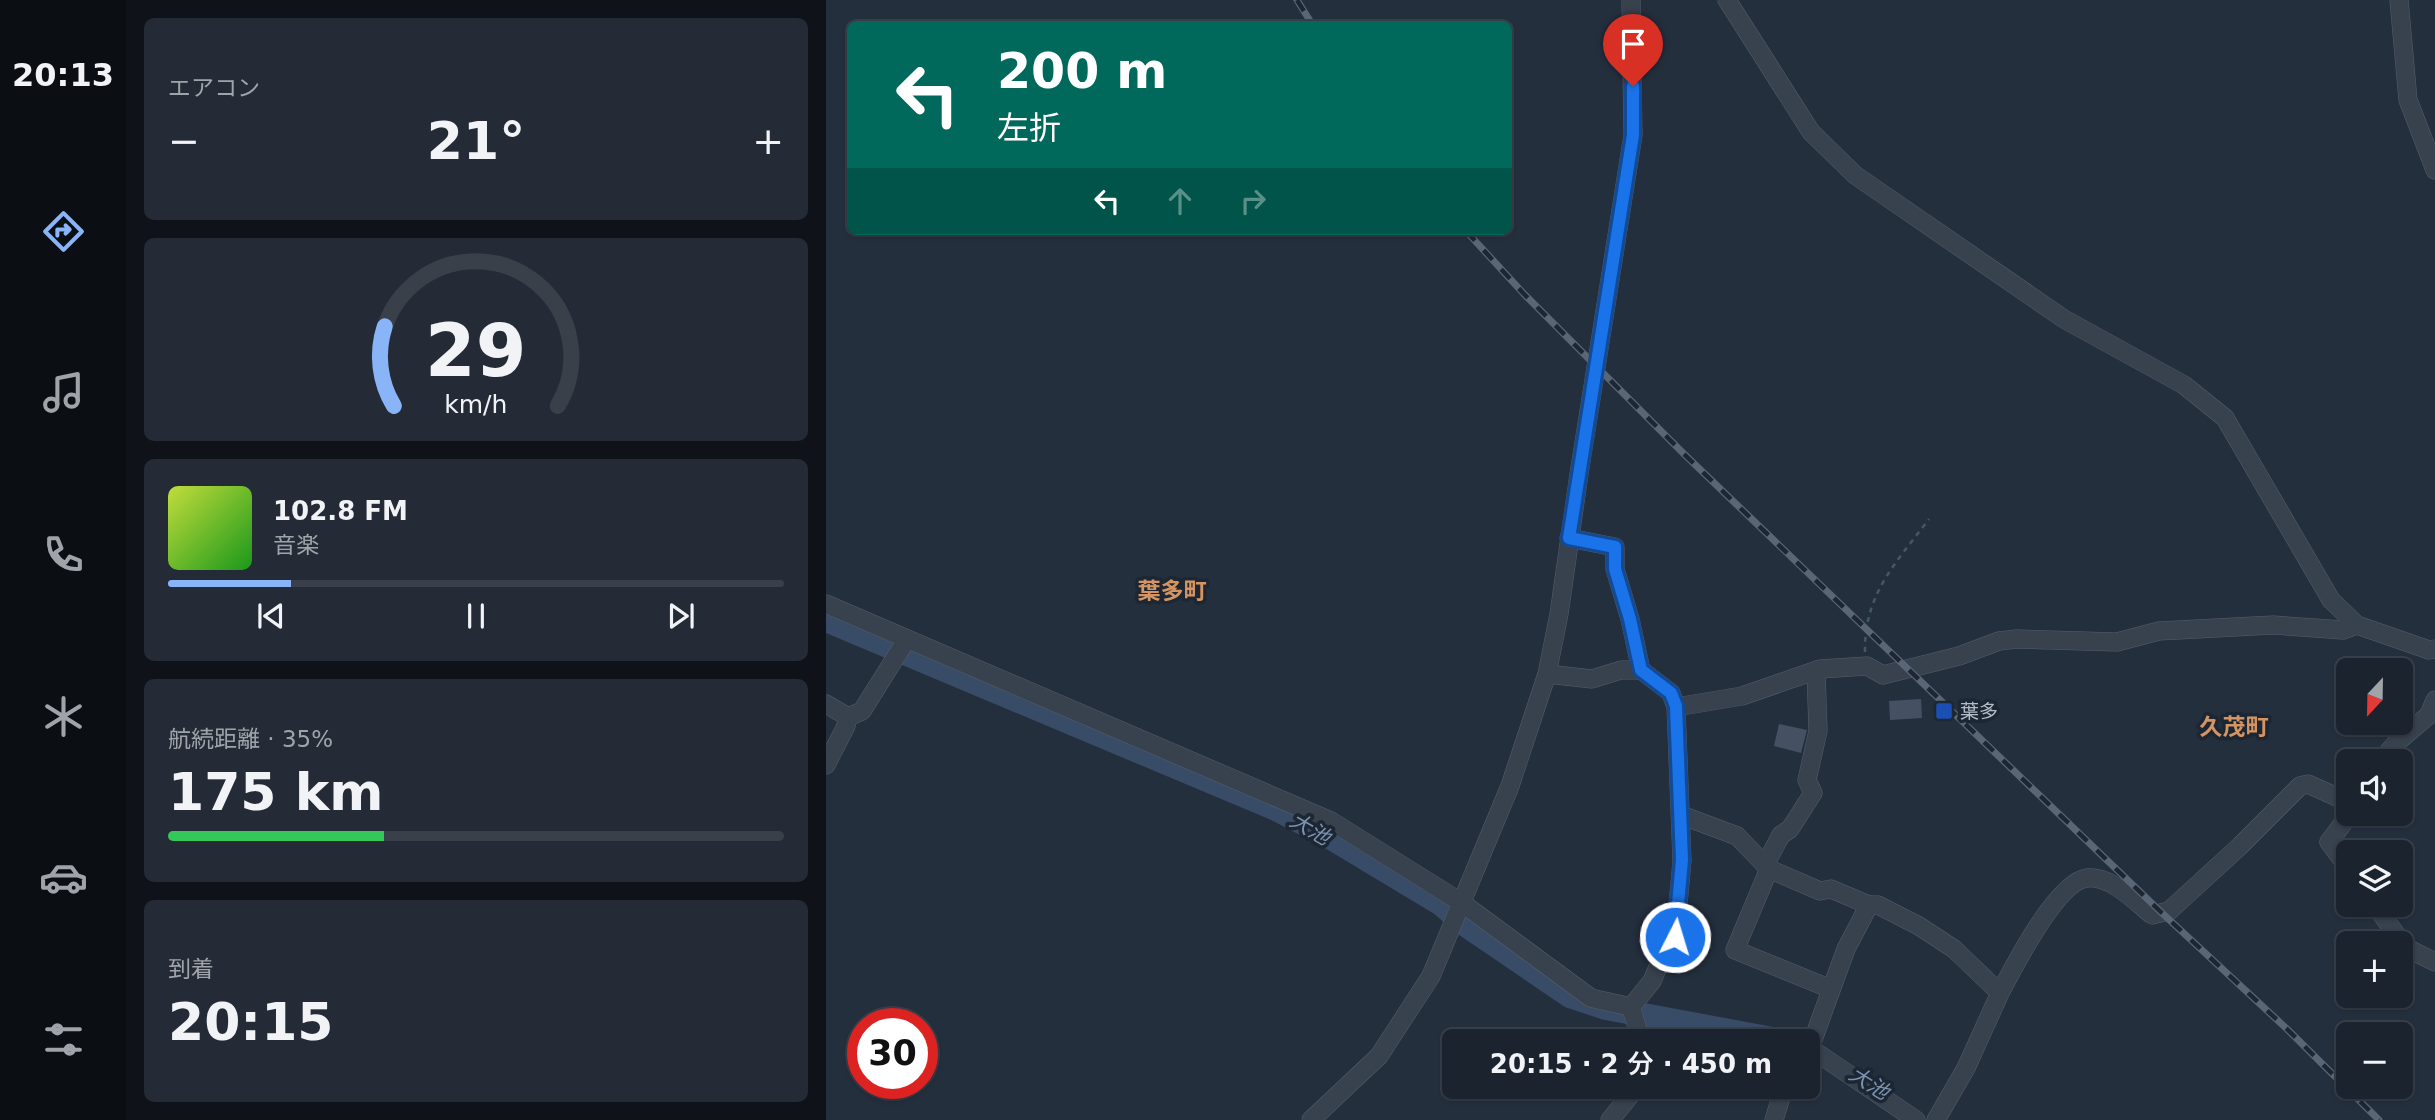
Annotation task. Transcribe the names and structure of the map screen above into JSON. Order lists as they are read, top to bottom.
{
  "districts": ["葉多町", "久茂町"],
  "water": ["大池"],
  "places": {
    "transit": ["葉多"]
  },
  "north": "bottom",
  "page": {
    "tabs": "20:13",
    "tile": [
      "エアコン",
      ["航続距離 · 35%", "175 km"],
      ["到着", "20:15"]
    ],
    "turn": ["200 m", "左折"],
    "heat": ["−", "21°", "+"],
    "song": ["102.8 FM", "音楽"],
    "map_buttons": ["+", "−"],
    "limit": "30",
    "trip": "20:15 · 2 分 · 450 m",
    "gauge": ["29", "km/h"]
  }
}
